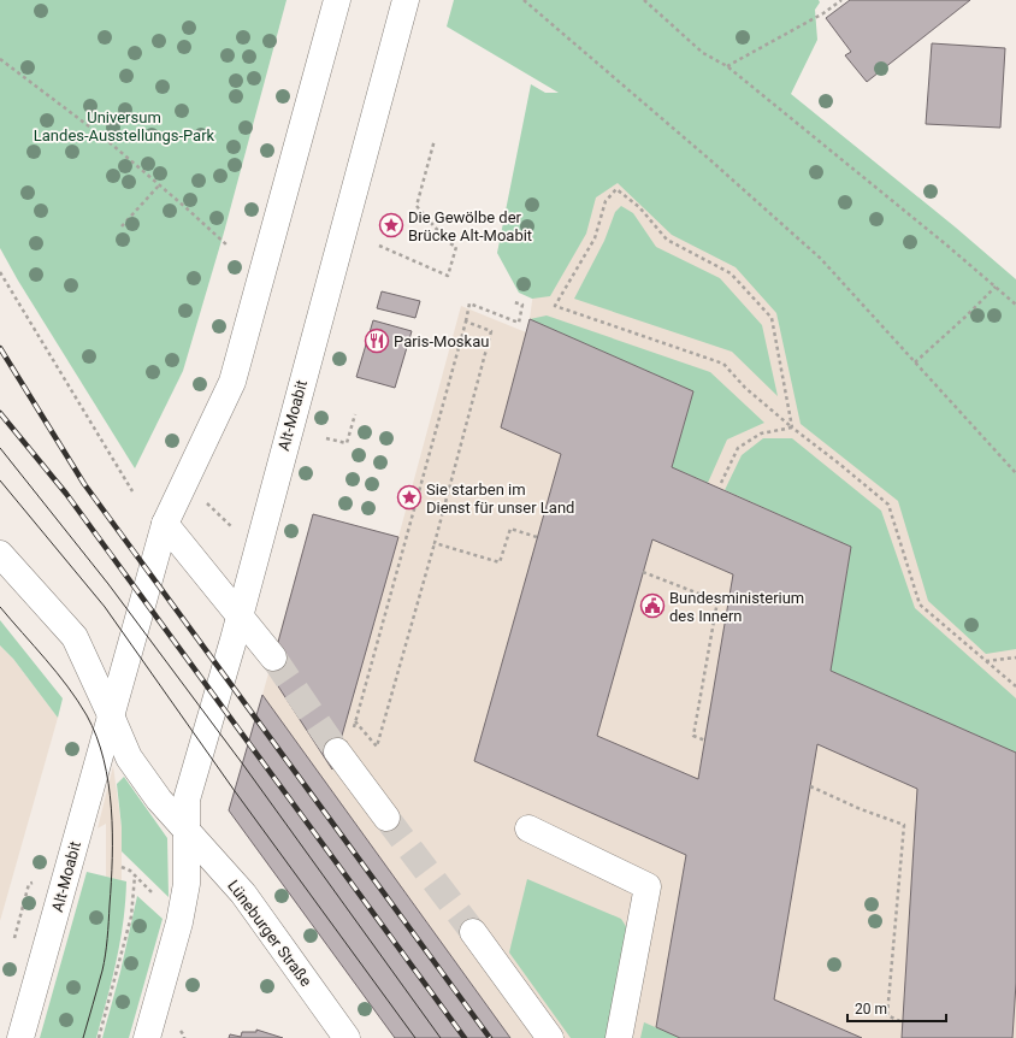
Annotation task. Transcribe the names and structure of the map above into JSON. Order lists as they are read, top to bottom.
{
  "streets": {
    "street": ["Alt-Moabit", "Lüneburger Straße"]
  },
  "crossings": [
    ["Alt-Moabit", "Lüneburger Straße"]
  ],
  "parks": ["Universum Landes-Ausstellungs-Park"],
  "places": {
    "place": ["Die Gewölbe der Brücke Alt-Moabit", "Sie starben im Dienst für unser Land"],
    "restaurant": ["Paris-Moskau"],
    "public building": ["Bundesministerium des Innern"]
  },
  "scale_bar": "20 m"
}
